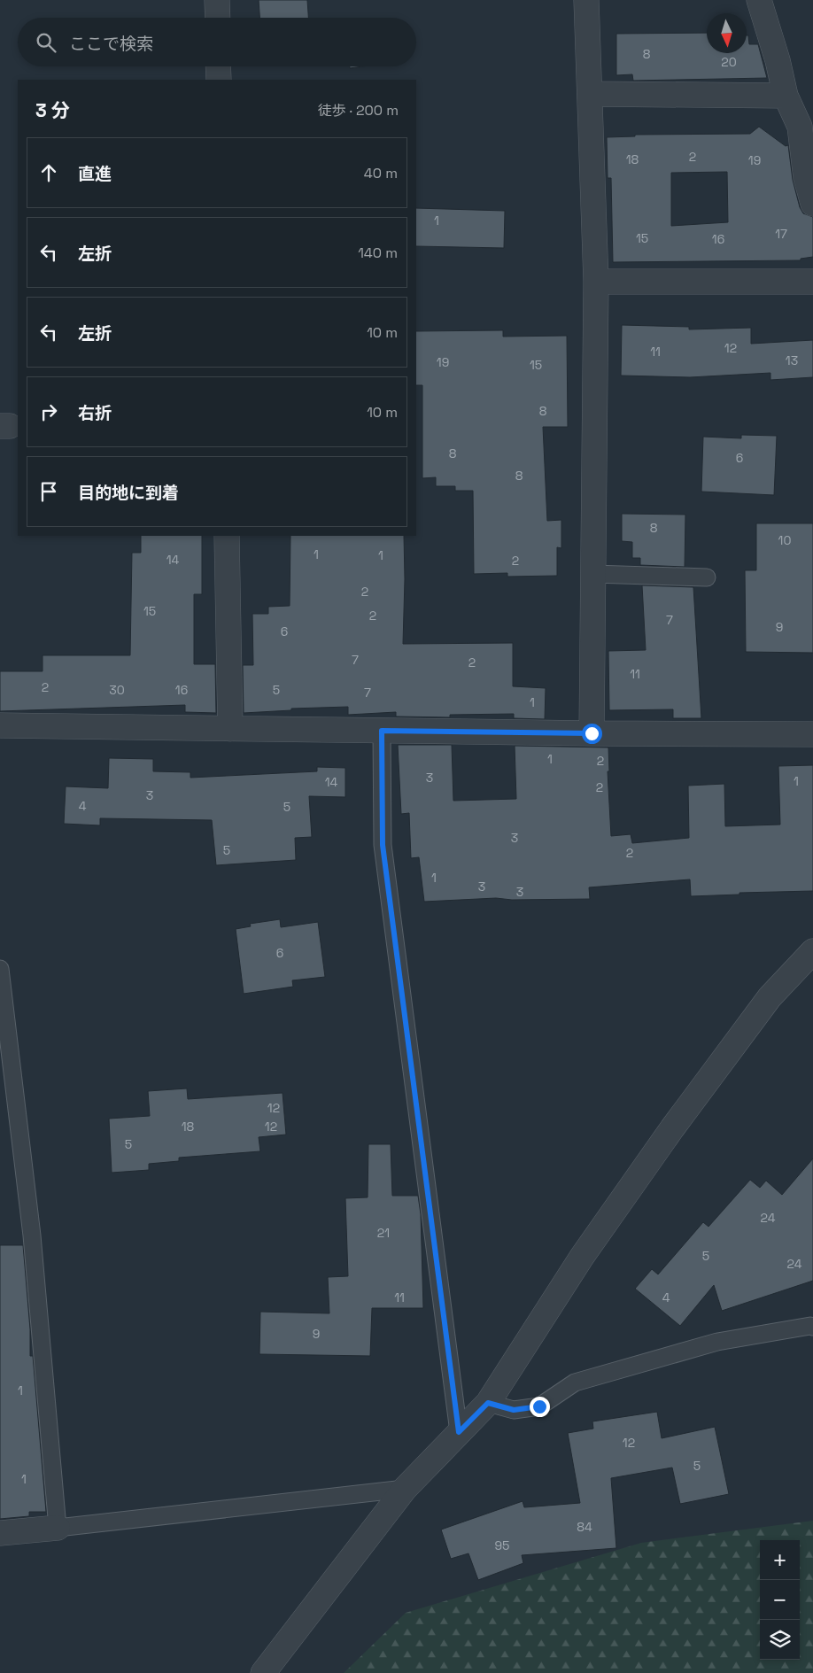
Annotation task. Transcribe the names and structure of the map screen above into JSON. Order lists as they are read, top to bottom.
{
  "house_numbers": [
    "8",
    "20",
    "2",
    "18",
    "19",
    "1",
    "17",
    "15",
    "16",
    "12",
    "11",
    "13",
    "19",
    "15",
    "8",
    "8",
    "6",
    "8",
    "8",
    "10",
    "1",
    "1",
    "14",
    "2",
    "2",
    "15",
    "2",
    "7",
    "9",
    "6",
    "7",
    "2",
    "11",
    "2",
    "30",
    "16",
    "5",
    "7",
    "1",
    "1",
    "2",
    "3",
    "1",
    "14",
    "2",
    "3",
    "4",
    "5",
    "3",
    "5",
    "2",
    "1",
    "3",
    "3",
    "6",
    "12",
    "18",
    "12",
    "5",
    "24",
    "21",
    "5",
    "24",
    "11",
    "4",
    "9",
    "1",
    "12",
    "5",
    "1",
    "84",
    "95"
  ],
  "north": "bottom",
  "page": {
    "search": "ここで検索",
    "heading": ["3 分", "徒歩 · 200 m"],
    "list": [
      ["直進", "40 m"],
      ["左折", "140 m"],
      ["左折", "10 m"],
      ["右折", "10 m"],
      "目的地に到着"
    ],
    "map_buttons": ["+", "−"]
  }
}
